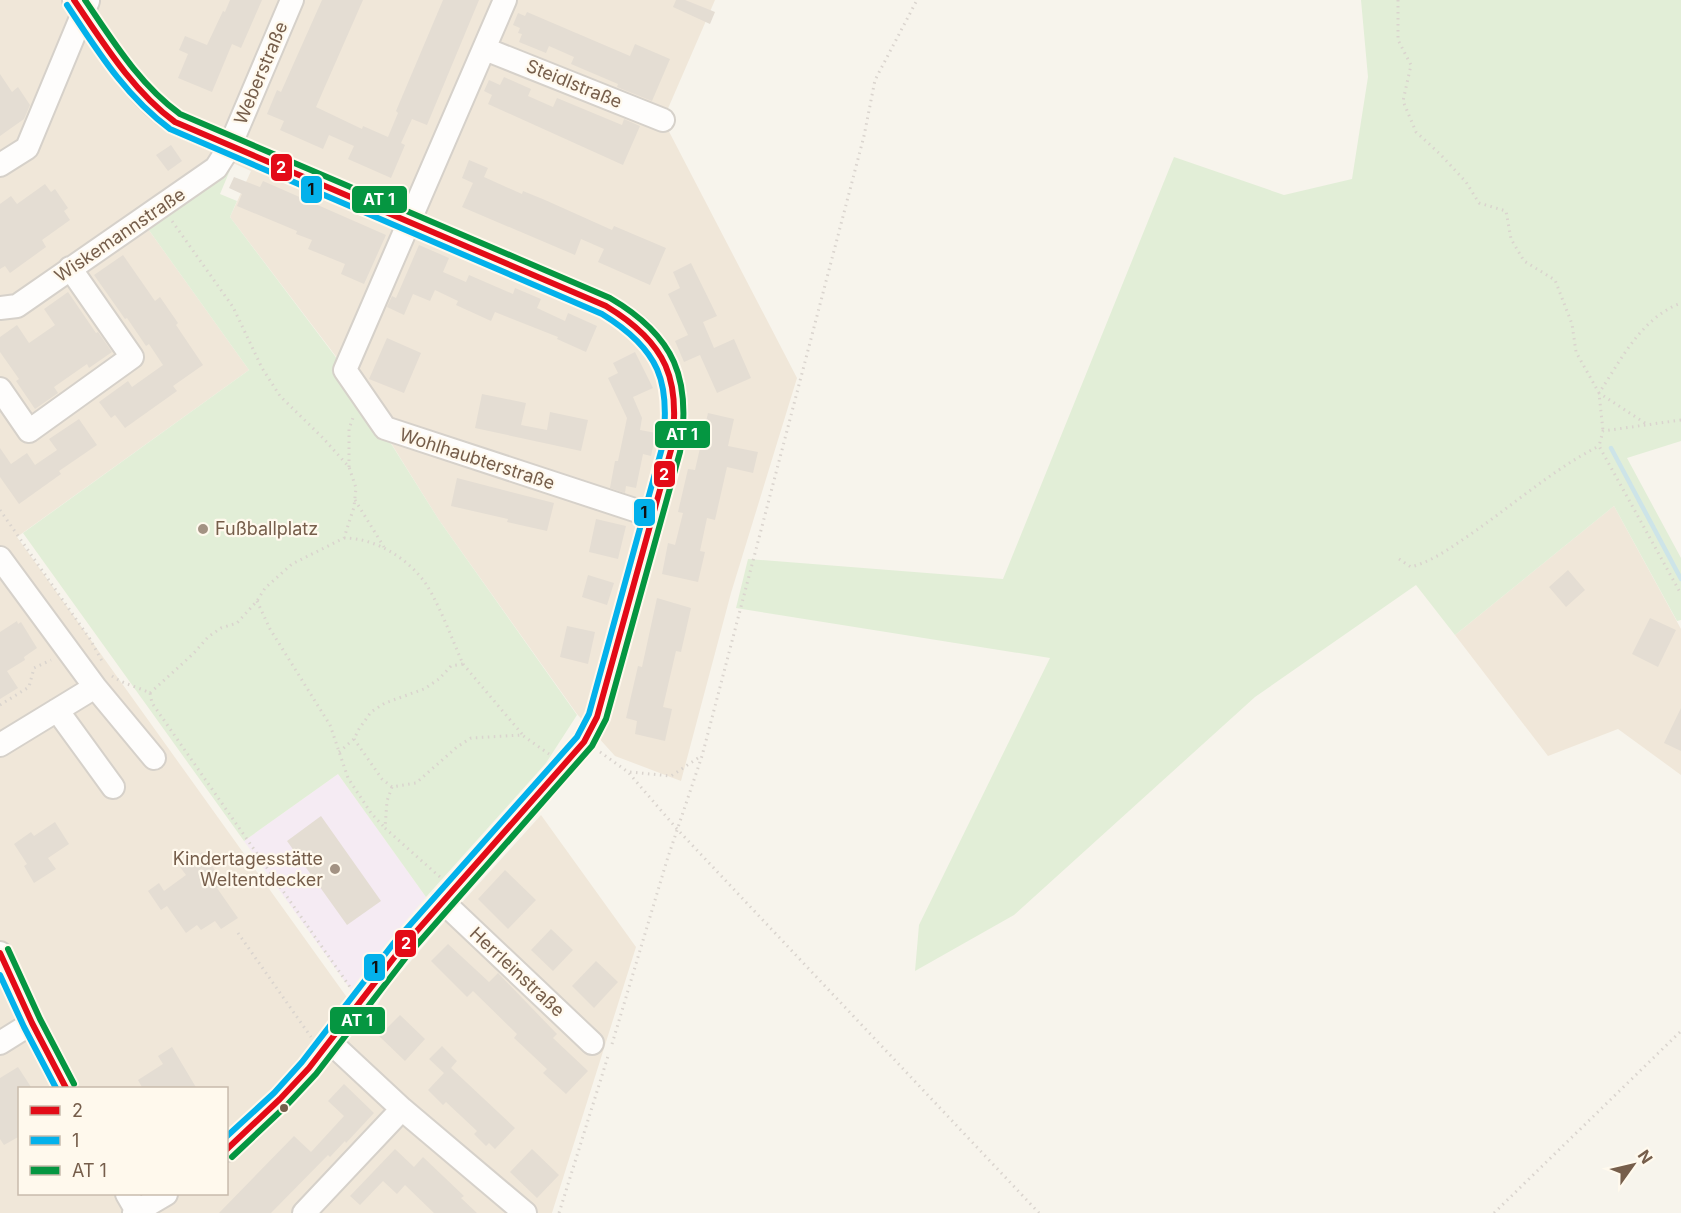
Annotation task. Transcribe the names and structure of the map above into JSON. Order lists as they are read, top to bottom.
{
  "streets": {
    "street": [
      "Weberstraße",
      "Steidlstraße",
      "Wiskemannstraße",
      "Wohlhaubterstraße",
      "Herrleinstraße"
    ]
  },
  "crossings": [
    ["Weberstraße", "Wiskemannstraße"]
  ],
  "places": ["Fußballplatz", "Kindertagesstätte Weltentdecker"],
  "lines": ["transit line 2", "transit line 1"],
  "legend": ["2", "1", "AT 1"],
  "north": "top right"
}
